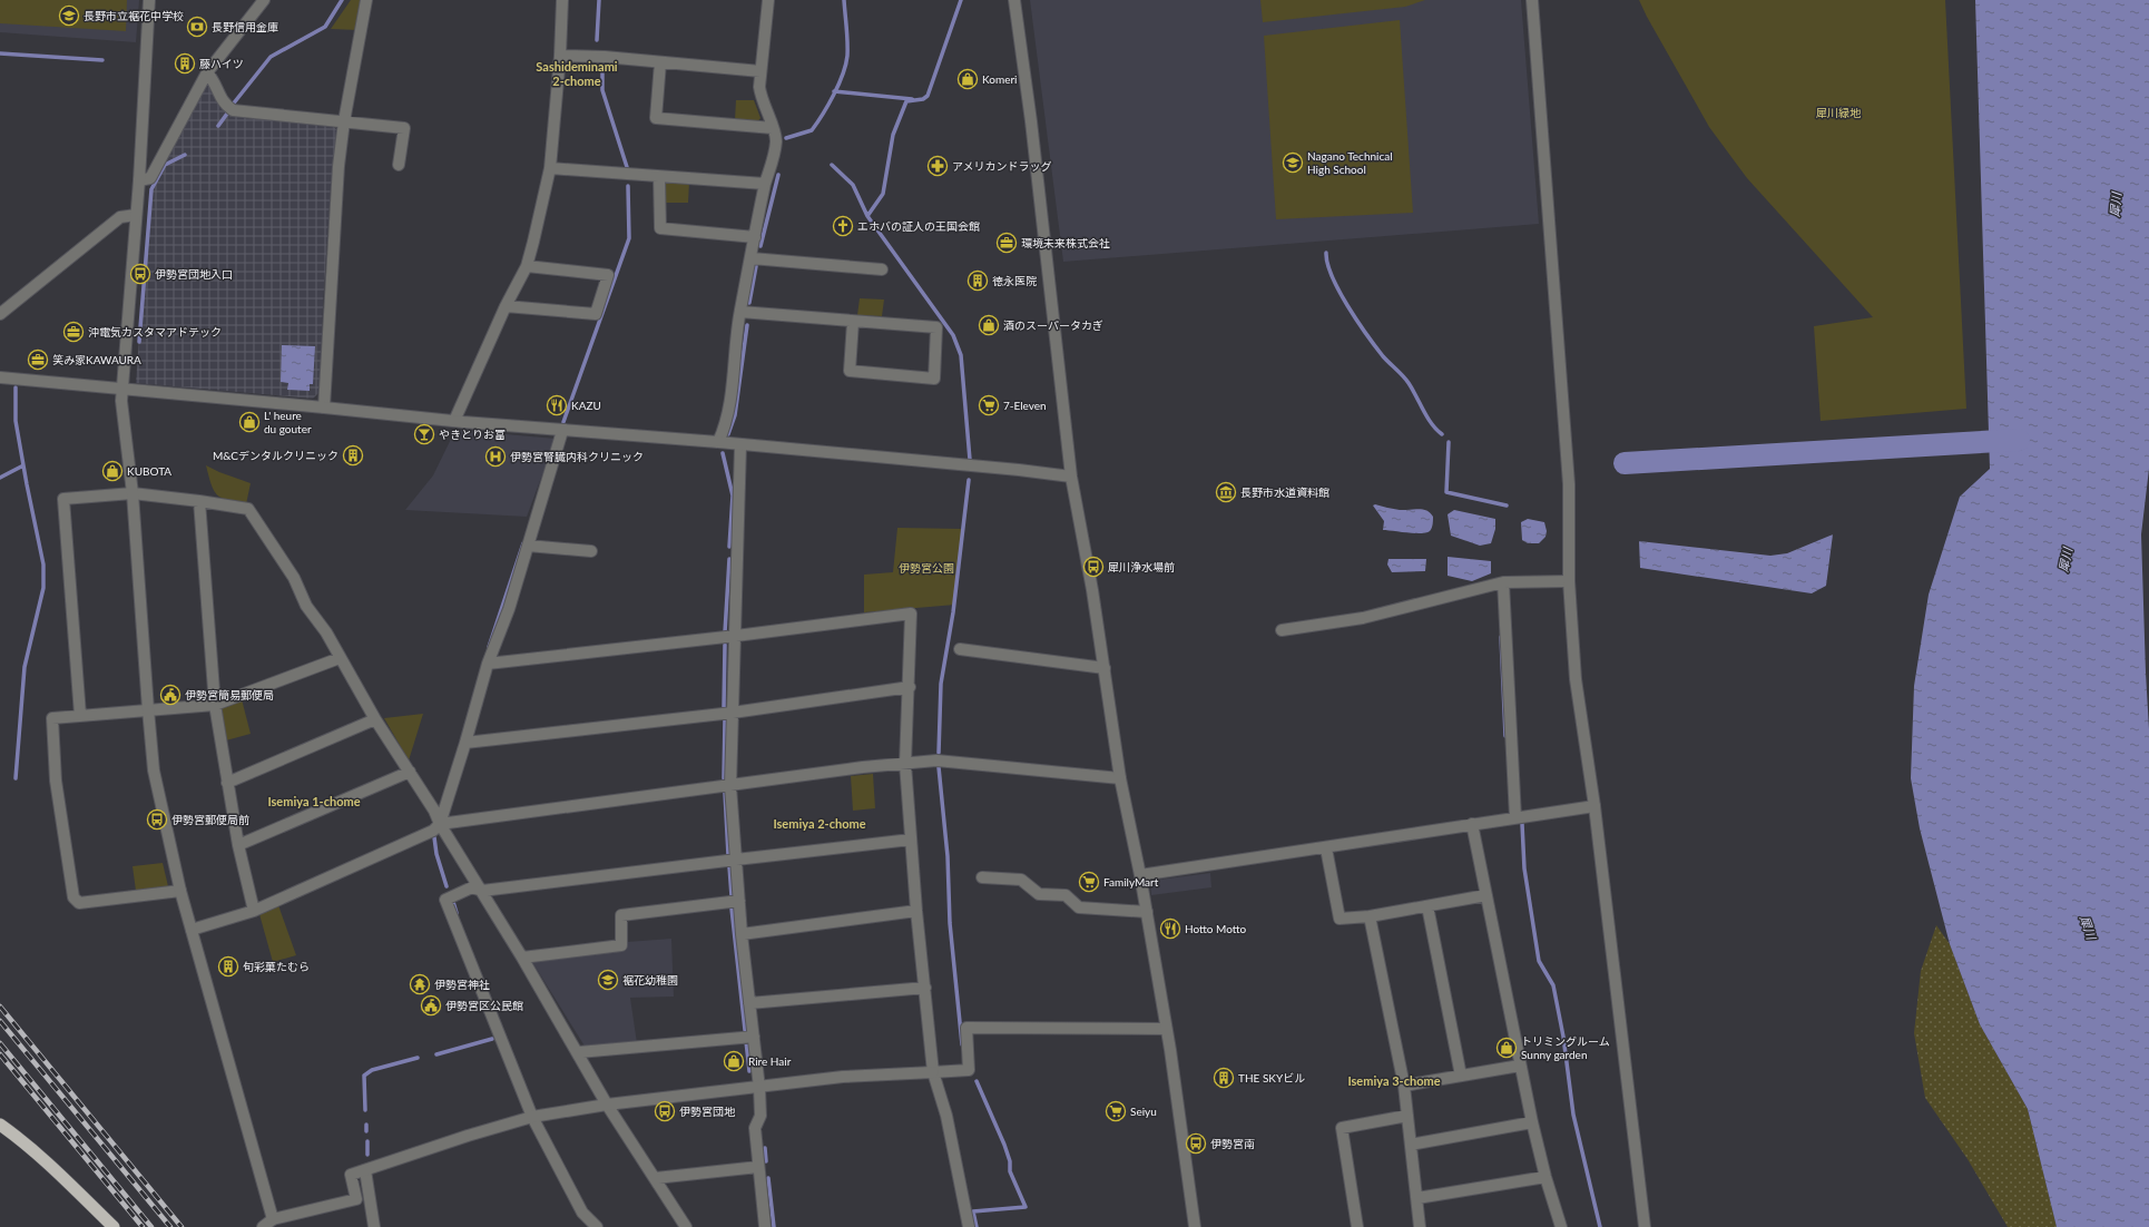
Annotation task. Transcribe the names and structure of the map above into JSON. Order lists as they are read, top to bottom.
{
  "districts": [
    "Sashideminami 2-chome",
    "Isemiya 1-chome",
    "Isemiya 2-chome",
    "Isemiya 3-chome"
  ],
  "water": ["犀川"],
  "parks": ["犀川緑地", "伊勢宮公園"],
  "places": {
    "school or university": ["長野市立裾花中学校", "Nagano Technical High School", "裾花幼稚園"],
    "bank": ["長野信用金庫"],
    "building": [
      "藤ハイツ",
      "徳永医院",
      "M&Cデンタルクリニック",
      "旬彩菓たむら",
      "THE SKYビル"
    ],
    "shop": [
      "Komeri",
      "酒のスーパータカぎ",
      "L' heure du gouter",
      "KUBOTA",
      "トリミングルーム Sunny garden",
      "Rire Hair"
    ],
    "pharmacy": ["アメリカンドラッグ"],
    "church": ["エホバの証人の王国会館"],
    "office": ["環境未来株式会社", "沖電気カスタマアドテック", "笑み家KAWAURA"],
    "bus stop": [
      "伊勢宮団地入口",
      "犀川浄水場前",
      "伊勢宮郵便局前",
      "伊勢宮団地",
      "伊勢宮南"
    ],
    "restaurant": ["KAZU", "Hotto Motto"],
    "supermarket": ["7-Eleven", "FamilyMart", "Seiyu"],
    "bar": ["やきとりお富"],
    "hospital": ["伊勢宮腎臓内科クリニック"],
    "museum": ["長野市水道資料館"],
    "public building": ["伊勢宮簡易郵便局", "伊勢宮区公民館"],
    "temple": ["伊勢宮神社"]
  }
}
